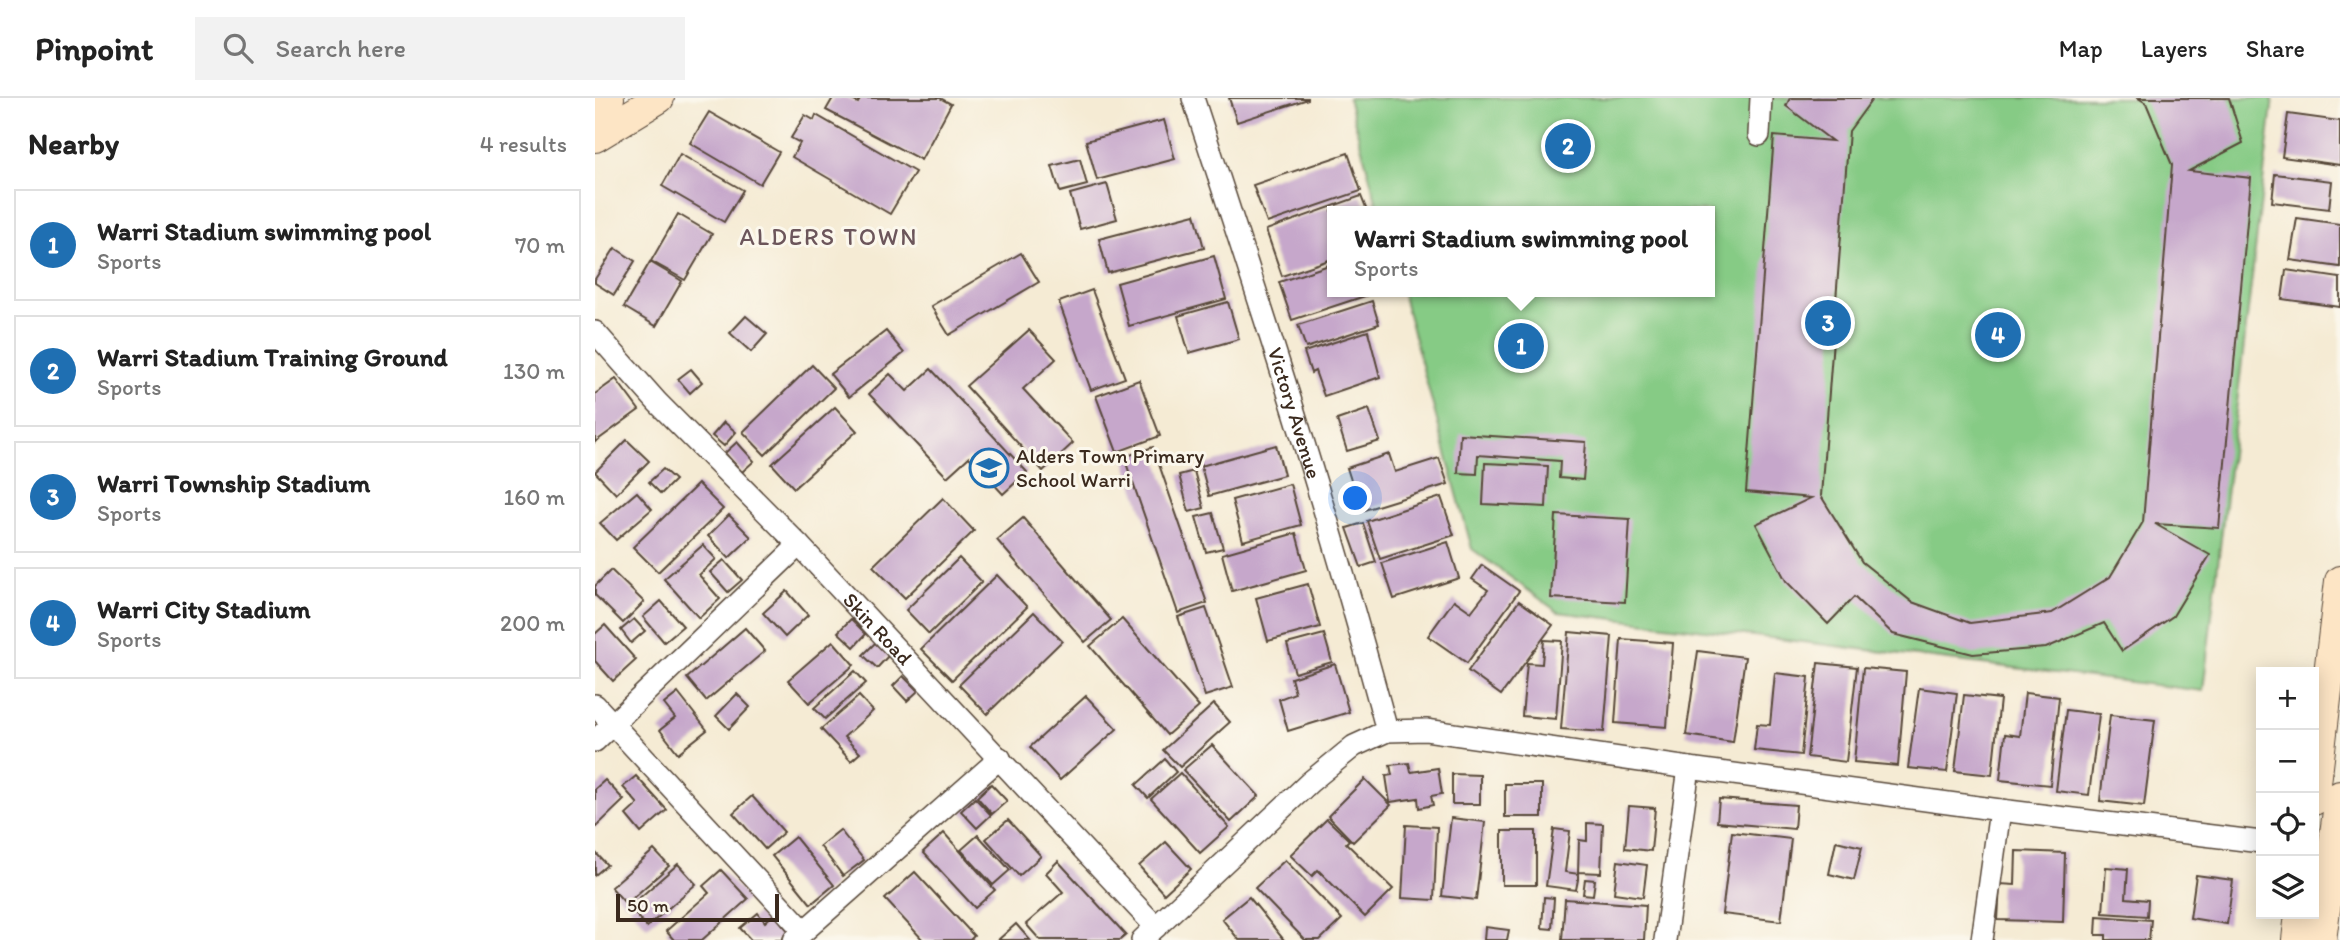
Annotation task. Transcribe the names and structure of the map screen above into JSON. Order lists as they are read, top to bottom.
{
  "streets": {
    "street": ["Victory Avenue", "Skin Road"]
  },
  "districts": ["ALDERS TOWN"],
  "places": {
    "school or university": ["Alders Town Primary School Warri"]
  },
  "scale_bar": "50 m",
  "page": {
    "header": "Pinpoint",
    "search": "Search here",
    "nav": ["Map", "Layers", "Share"],
    "heading": ["Nearby", "4 results"],
    "pins": [
      "2",
      "3",
      "4",
      "1"
    ],
    "list": [
      {
        "mark": "1",
        "name": "Warri Stadium swimming pool",
        "note": "Sports",
        "value": "70 m"
      },
      {
        "mark": "2",
        "name": "Warri Stadium Training Ground",
        "note": "Sports",
        "value": "130 m"
      },
      {
        "mark": "3",
        "name": "Warri Township Stadium",
        "note": "Sports",
        "value": "160 m"
      },
      {
        "mark": "4",
        "name": "Warri City Stadium",
        "note": "Sports",
        "value": "200 m"
      }
    ],
    "popup": ["Warri Stadium swimming pool", "Sports"],
    "map_buttons": ["+", "−"],
    "scale": "50 m"
  }
}
